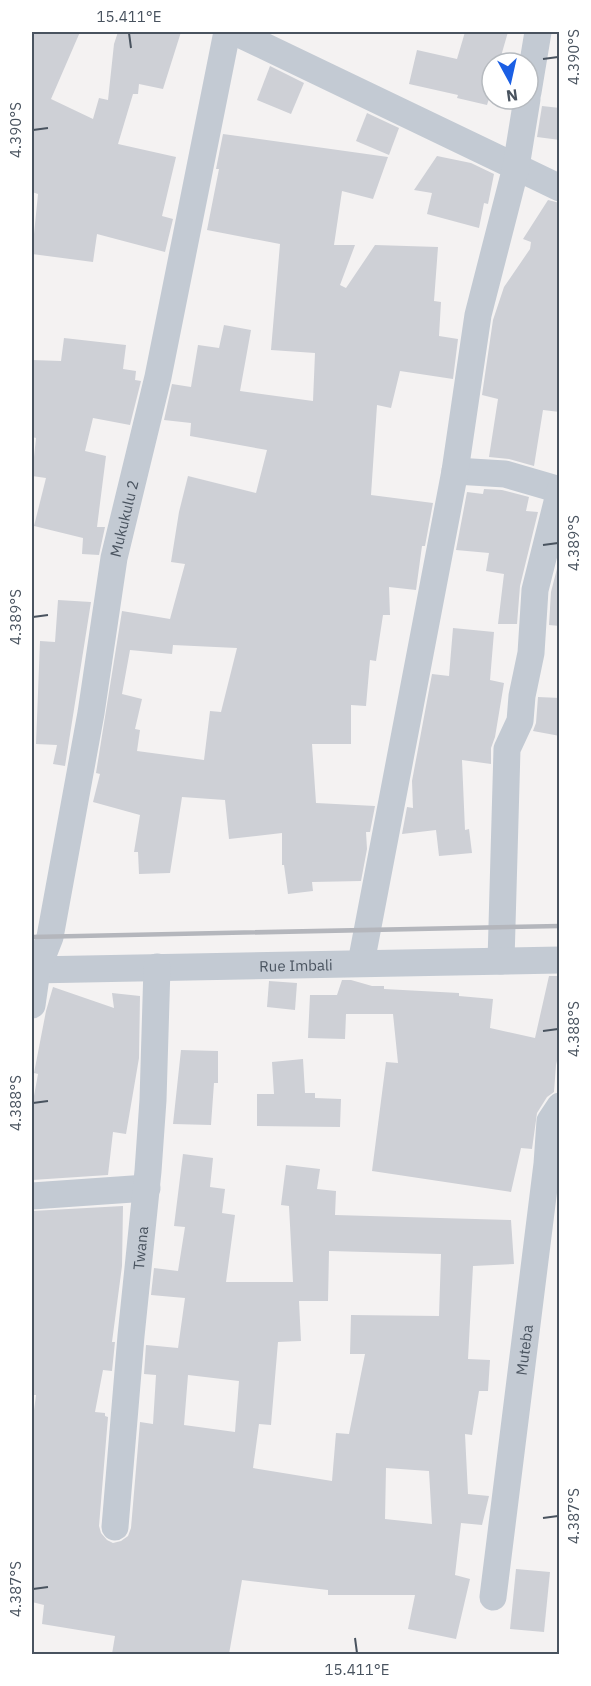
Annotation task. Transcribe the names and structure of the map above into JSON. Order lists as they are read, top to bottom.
{
  "streets": {
    "street": [
      "Mukukulu 2",
      "Rue Imbali",
      "Twana",
      "Muteba"
    ]
  },
  "crossings": [
    ["Mukukulu 2", "Rue Imbali"],
    ["Rue Imbali", "Twana"]
  ],
  "north": "bottom",
  "coordinates": [
    "15.411°E",
    "4.390°S",
    "4.389°S",
    "4.388°S",
    "4.387°S"
  ]
}
